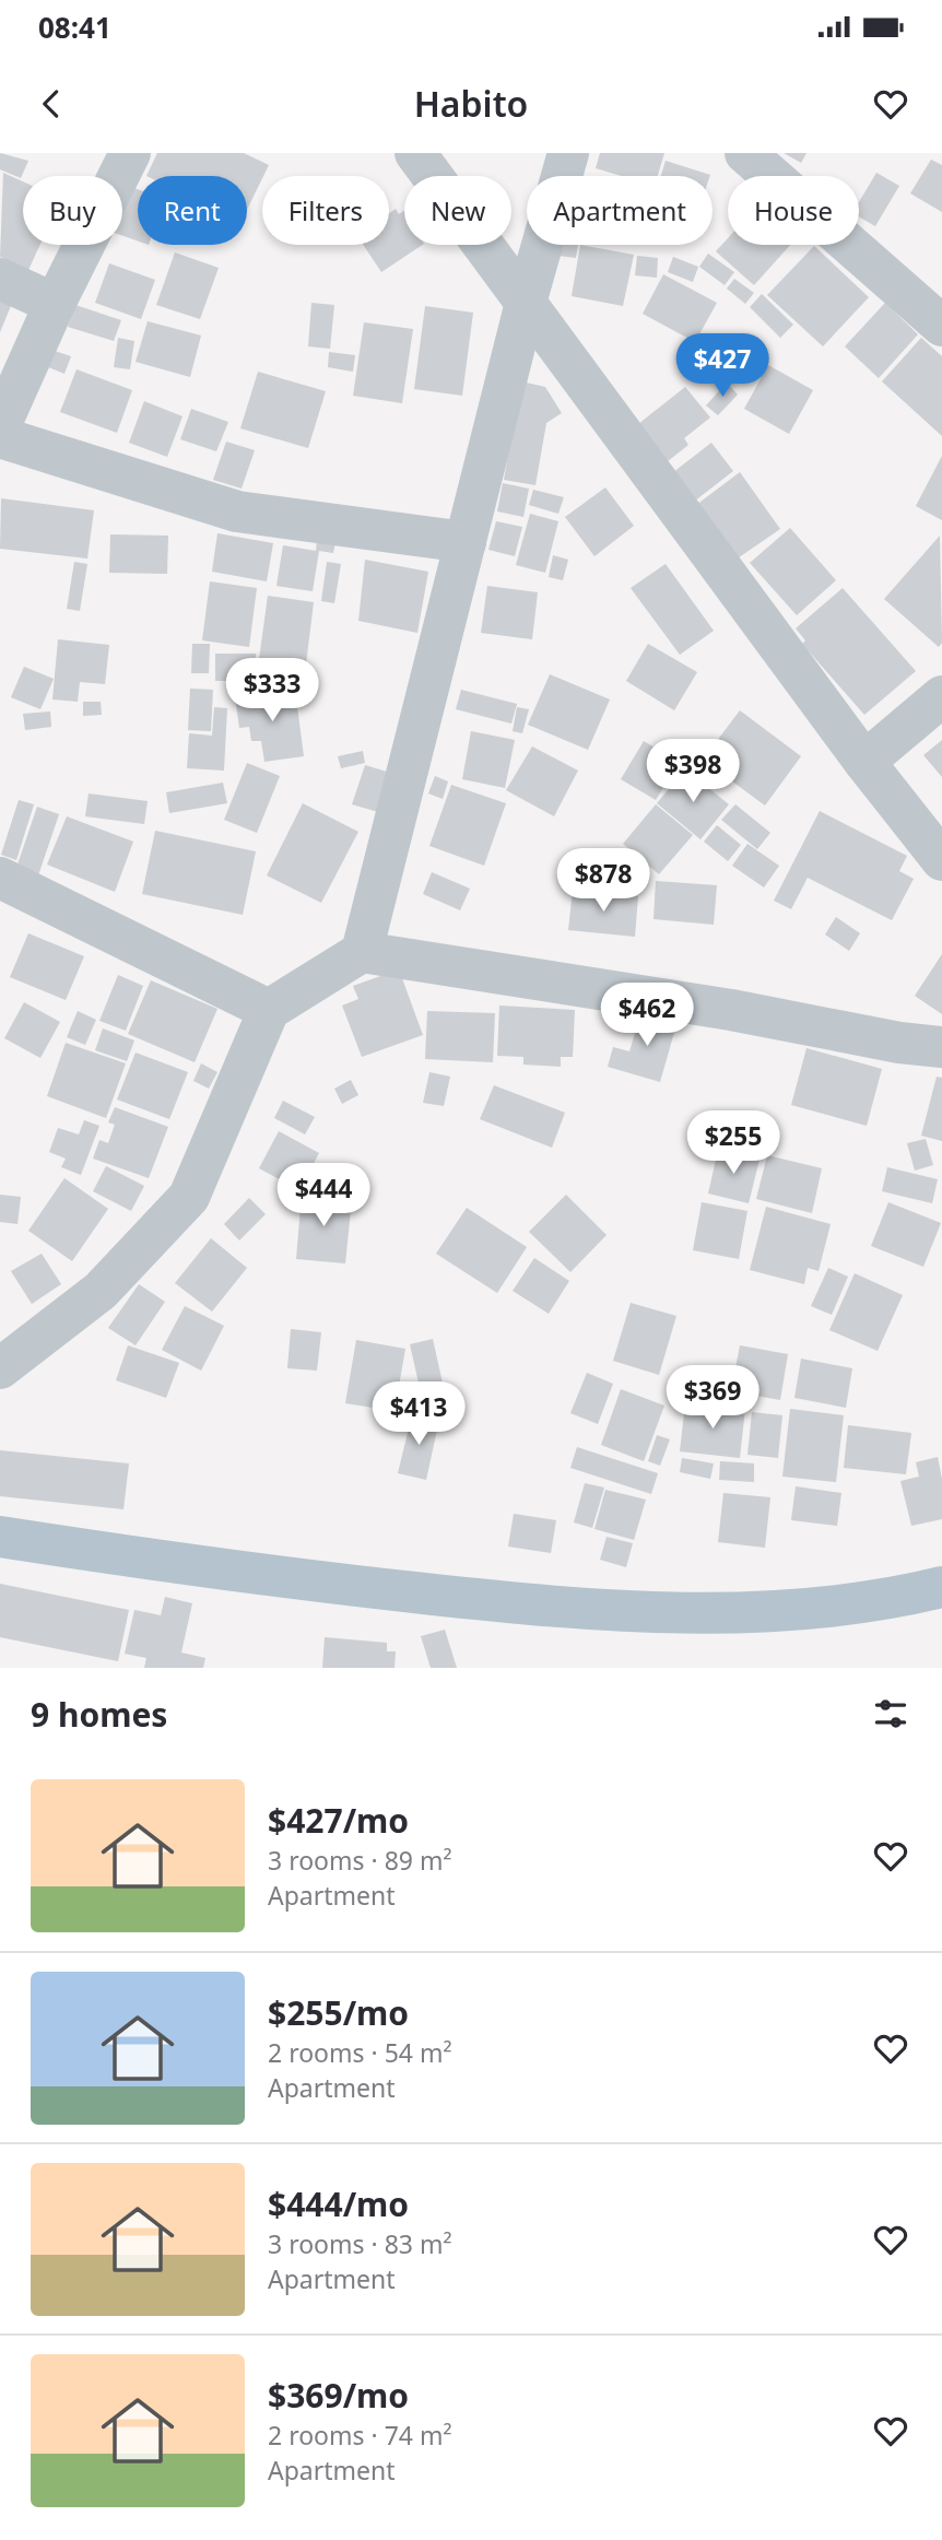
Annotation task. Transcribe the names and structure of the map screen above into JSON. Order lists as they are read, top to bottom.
{
  "page": {
    "status": "08:41",
    "header": "Habito",
    "chip": [
      "Buy",
      "Rent",
      "Filters",
      "New",
      "Apartment",
      "House"
    ],
    "price": [
      "$427",
      "$333",
      "$398",
      "$878",
      "$462",
      "$255",
      "$444",
      "$369",
      "$413"
    ],
    "heading": "9 homes",
    "list": [
      {
        "name": "$427/mo",
        "note": "3 rooms · 89 m² · Apartment"
      },
      {
        "name": "$255/mo",
        "note": "2 rooms · 54 m² · Apartment"
      },
      {
        "name": "$444/mo",
        "note": "3 rooms · 83 m² · Apartment"
      },
      {
        "name": "$369/mo",
        "note": "2 rooms · 74 m² · Apartment"
      }
    ]
  }
}
